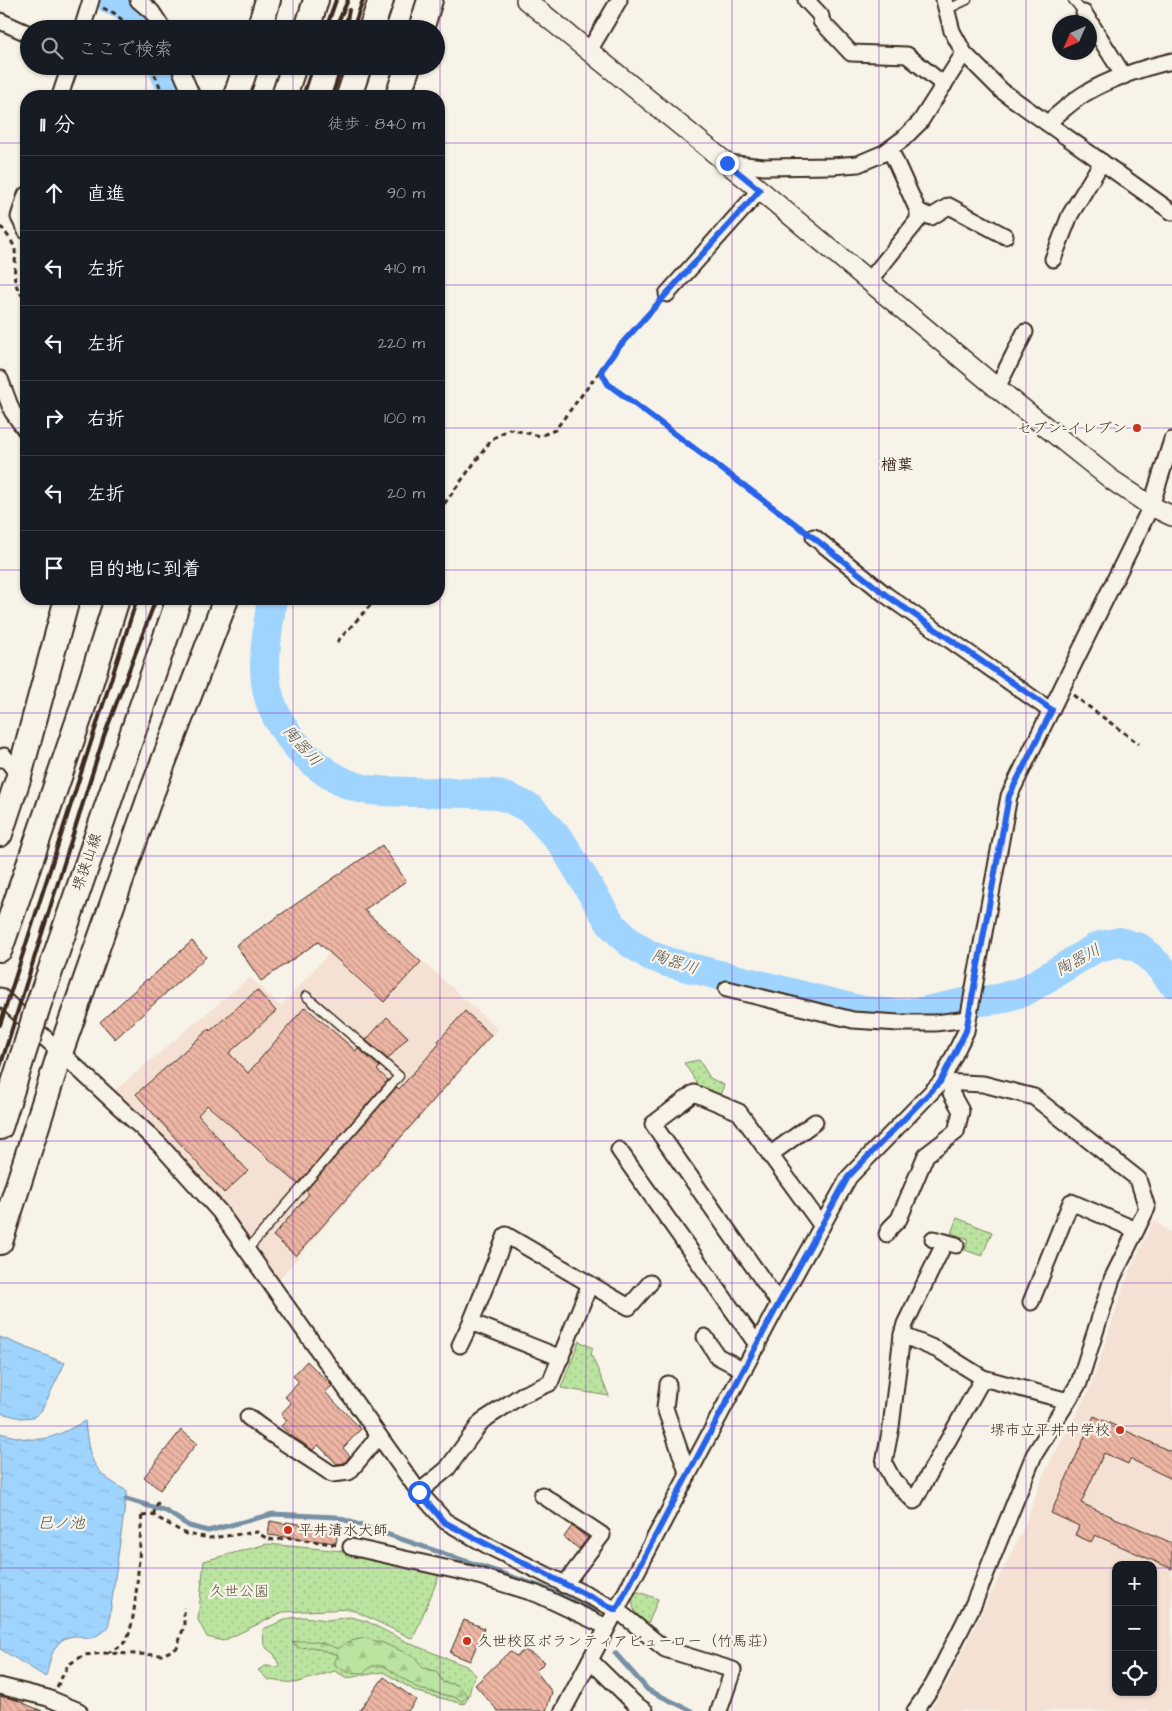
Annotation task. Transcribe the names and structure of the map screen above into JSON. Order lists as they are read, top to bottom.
{
  "streets": {
    "main road": ["堺狭山線"]
  },
  "districts": ["楢葉"],
  "water": ["陶器川", "巳ノ池"],
  "parks": ["久世公園"],
  "places": [
    "セブン-イレブン",
    "堺市立平井中学校",
    "平井清水大師",
    "久世校区ボランティアビューロー（竹馬荘）"
  ],
  "north": "bottom left",
  "page": {
    "search": "ここで検索",
    "heading": ["11 分", "徒歩 · 840 m"],
    "list": [
      ["直進", "90 m"],
      ["左折", "410 m"],
      ["左折", "220 m"],
      ["右折", "100 m"],
      ["左折", "20 m"],
      "目的地に到着"
    ],
    "map_buttons": ["+", "−"]
  }
}
